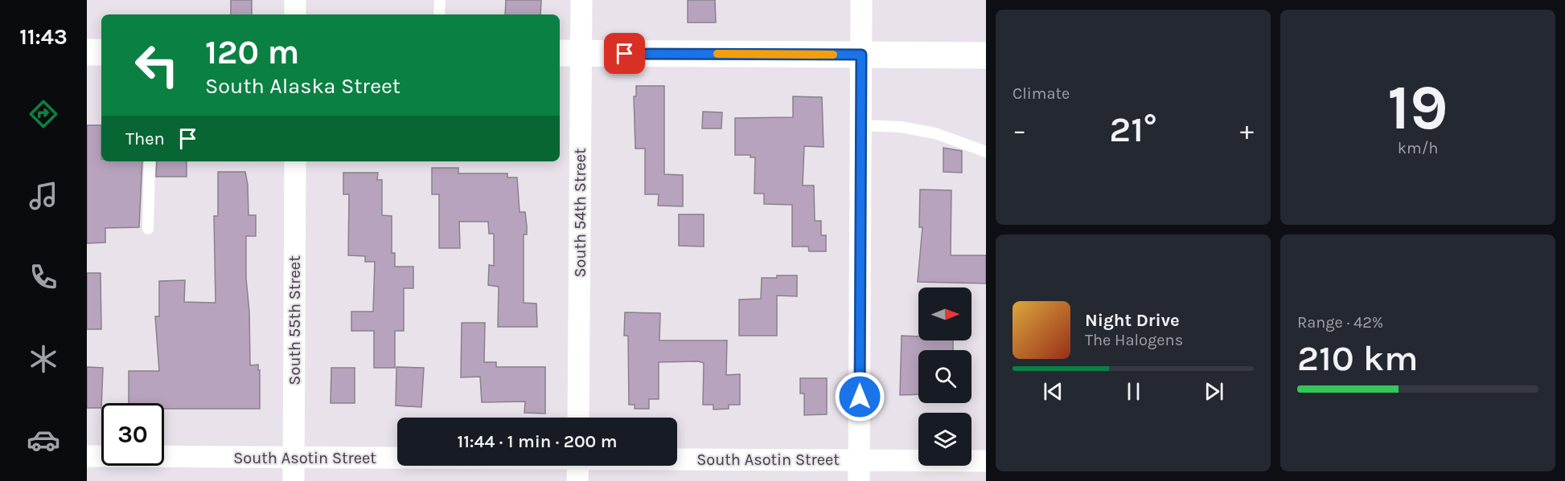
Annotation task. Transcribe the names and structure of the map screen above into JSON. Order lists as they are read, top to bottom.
{
  "streets": {
    "street": ["South 54th Street", "South 55th Street", "South Asotin Street"]
  },
  "crossings": [
    ["South 55th Street", "South Asotin Street"]
  ],
  "north": "right",
  "page": {
    "tabs": "11:43",
    "tile": [
      "Climate",
      ["19", "km/h"],
      ["Range · 42%", "210 km"]
    ],
    "turn": ["120 m", "South Alaska Street"],
    "heat": ["−", "21°", "+"],
    "then": "Then",
    "song": ["Night Drive", "The Halogens"],
    "limit": "30",
    "trip": "11:44 · 1 min · 200 m"
  }
}
